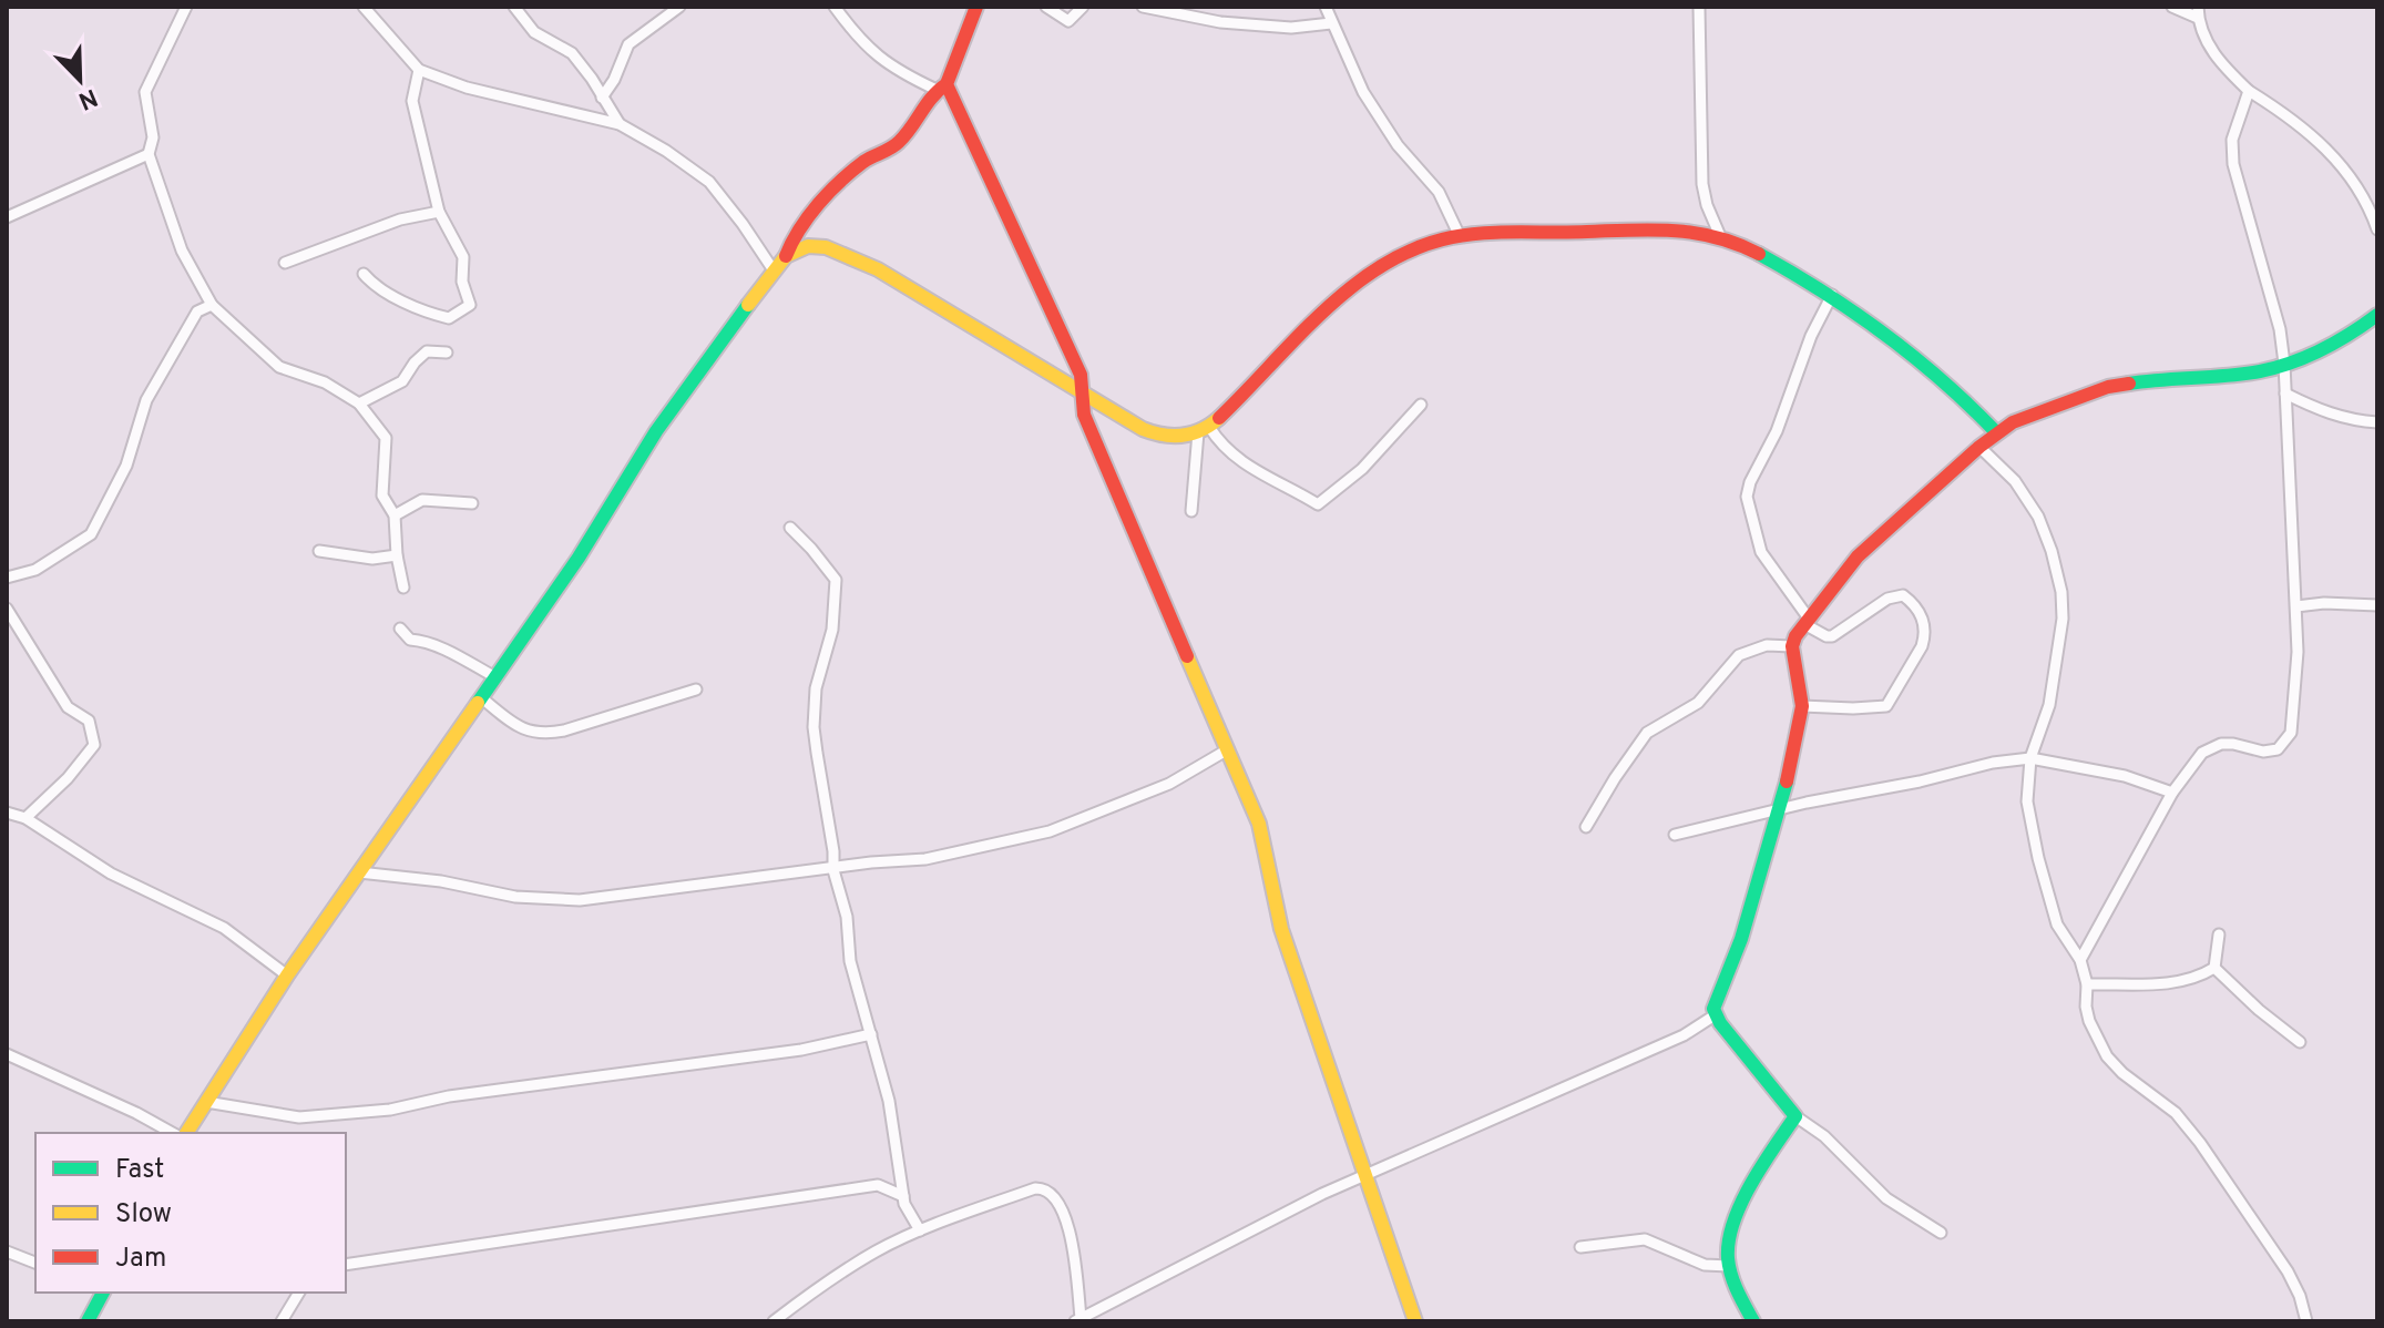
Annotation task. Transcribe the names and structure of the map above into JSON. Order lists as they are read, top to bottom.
{
  "legend": ["Fast", "Slow", "Jam"],
  "north": "bottom right"
}
